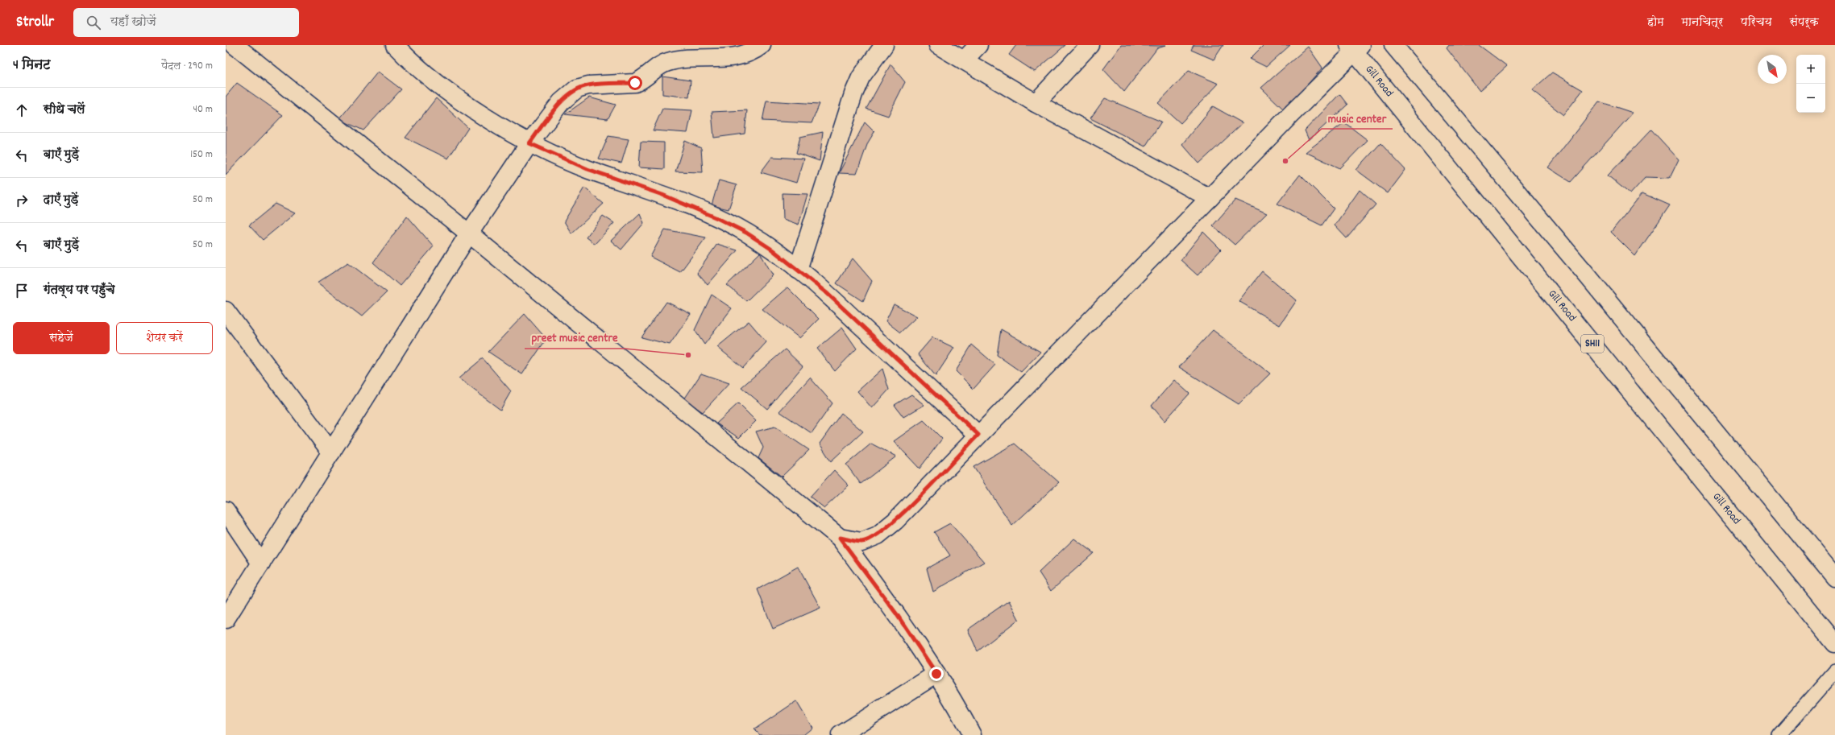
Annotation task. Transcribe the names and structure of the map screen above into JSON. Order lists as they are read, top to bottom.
{
  "streets": {
    "street": ["Gill Road", "SH11"]
  },
  "places": ["music center", "preet music centre"],
  "north": "bottom right",
  "page": {
    "header": "Strollr",
    "search": "यहाँ खोजें",
    "nav": [
      "होम",
      "मानचित्र",
      "परिचय",
      "संपर्क"
    ],
    "heading": ["4 मिनट", "पैदल · 290 m"],
    "map_buttons": ["+", "−"],
    "list": [
      ["सीधे चलें", "40 m"],
      ["बाएँ मुड़ें", "150 m"],
      ["दाएँ मुड़ें", "50 m"],
      ["बाएँ मुड़ें", "50 m"],
      "गंतव्य पर पहुँचे"
    ],
    "buttons": ["सहेजें", "शेयर करें"]
  }
}
